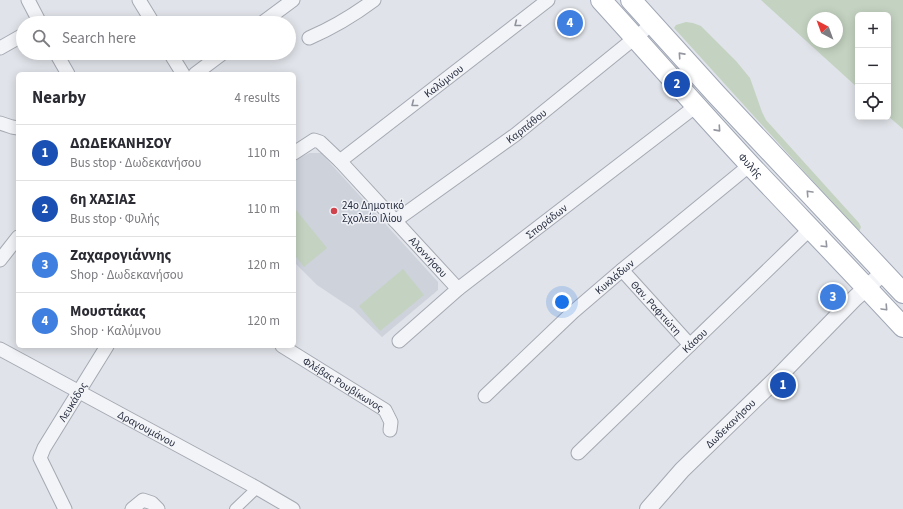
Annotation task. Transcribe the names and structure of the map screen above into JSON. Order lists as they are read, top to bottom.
{
  "streets": {
    "main road": ["Φυλής"],
    "street": [
      "Καλύμνου",
      "Καρπάθου",
      "Σποράδων",
      "Αλοννήσου",
      "Κυκλάδων",
      "Θαν. Ραφτιώτη",
      "Κάσου",
      "Φλέβας Ρουβίκωνος",
      "Λευκάδος",
      "Δωδεκανήσου",
      "Δραγουμάνου"
    ]
  },
  "crossings": [
    ["Καλύμνου", "Αλοννήσου"],
    ["Καρπάθου", "Φυλής"],
    ["Καρπάθου", "Αλοννήσου"],
    ["Φυλής", "Σποράδων"],
    ["Φυλής", "Κυκλάδων"],
    ["Φυλής", "Κάσου"],
    ["Φυλής", "Δωδεκανήσου"],
    ["Σποράδων", "Αλοννήσου"],
    ["Κυκλάδων", "Θαν. Ραφτιώτη"],
    ["Θαν. Ραφτιώτη", "Κάσου"],
    ["Λευκάδος", "Δραγουμάνου"]
  ],
  "one_way": ["Καλύμνου"],
  "places": ["24ο Δημοτικό Σχολείο Ιλίου"],
  "north": "top left",
  "page": {
    "pins": [
      "4",
      "2",
      "3",
      "1"
    ],
    "map_buttons": ["+", "−"],
    "search": "Search here",
    "heading": ["Nearby", "4 results"],
    "list": [
      {
        "mark": "1",
        "name": "ΔΩΔΕΚΑΝΗΣΟΥ",
        "note": "Bus stop · Δωδεκανήσου",
        "value": "110 m"
      },
      {
        "mark": "2",
        "name": "6η ΧΑΣΙΑΣ",
        "note": "Bus stop · Φυλής",
        "value": "110 m"
      },
      {
        "mark": "3",
        "name": "Ζαχαρογιάννης",
        "note": "Shop · Δωδεκανήσου",
        "value": "120 m"
      },
      {
        "mark": "4",
        "name": "Μουστάκας",
        "note": "Shop · Καλύμνου",
        "value": "120 m"
      }
    ]
  }
}
